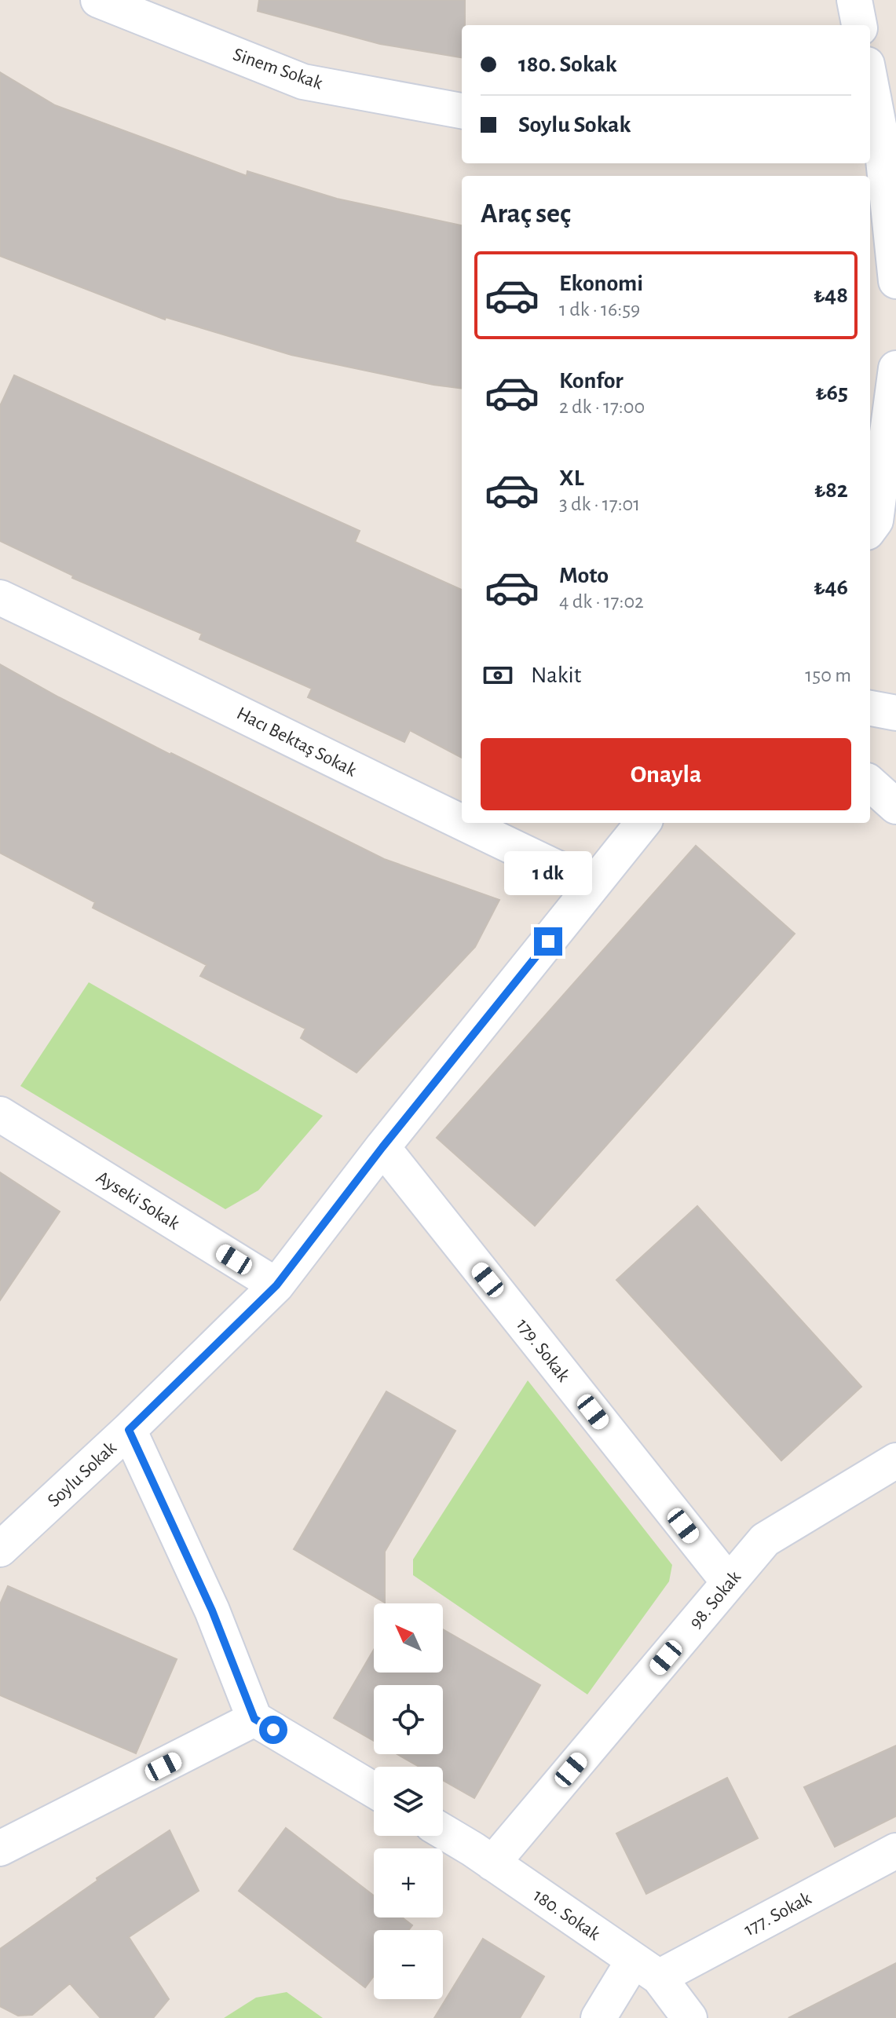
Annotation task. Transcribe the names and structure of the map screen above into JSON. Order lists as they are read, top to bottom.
{
  "streets": {
    "street": [
      "Sinem Sokak",
      "Hacı Bektaş Sokak",
      "Ayseki Sokak",
      "179. Sokak",
      "Soylu Sokak",
      "98. Sokak",
      "177. Sokak",
      "180. Sokak"
    ]
  },
  "crossings": [
    ["Hacı Bektaş Sokak", "Soylu Sokak"],
    ["Ayseki Sokak", "Soylu Sokak"],
    ["179. Sokak", "Soylu Sokak"],
    ["179. Sokak", "98. Sokak"],
    ["98. Sokak", "180. Sokak"],
    ["177. Sokak", "180. Sokak"]
  ],
  "north": "top left",
  "page": {
    "banner": ["180. Sokak", "Soylu Sokak"],
    "heading": "Araç seç",
    "list": [
      {
        "name": "Ekonomi",
        "note": "1 dk · 16:59",
        "value": "₺48"
      },
      {
        "name": "Konfor",
        "note": "2 dk · 17:00",
        "value": "₺65"
      },
      {
        "name": "XL",
        "note": "3 dk · 17:01",
        "value": "₺82"
      },
      {
        "name": "Moto",
        "note": "4 dk · 17:02",
        "value": "₺46"
      }
    ],
    "pay": ["Nakit", "150 m"],
    "buttons": "Onayla",
    "bubble": "1 dk",
    "map_buttons": ["+", "−"]
  }
}
